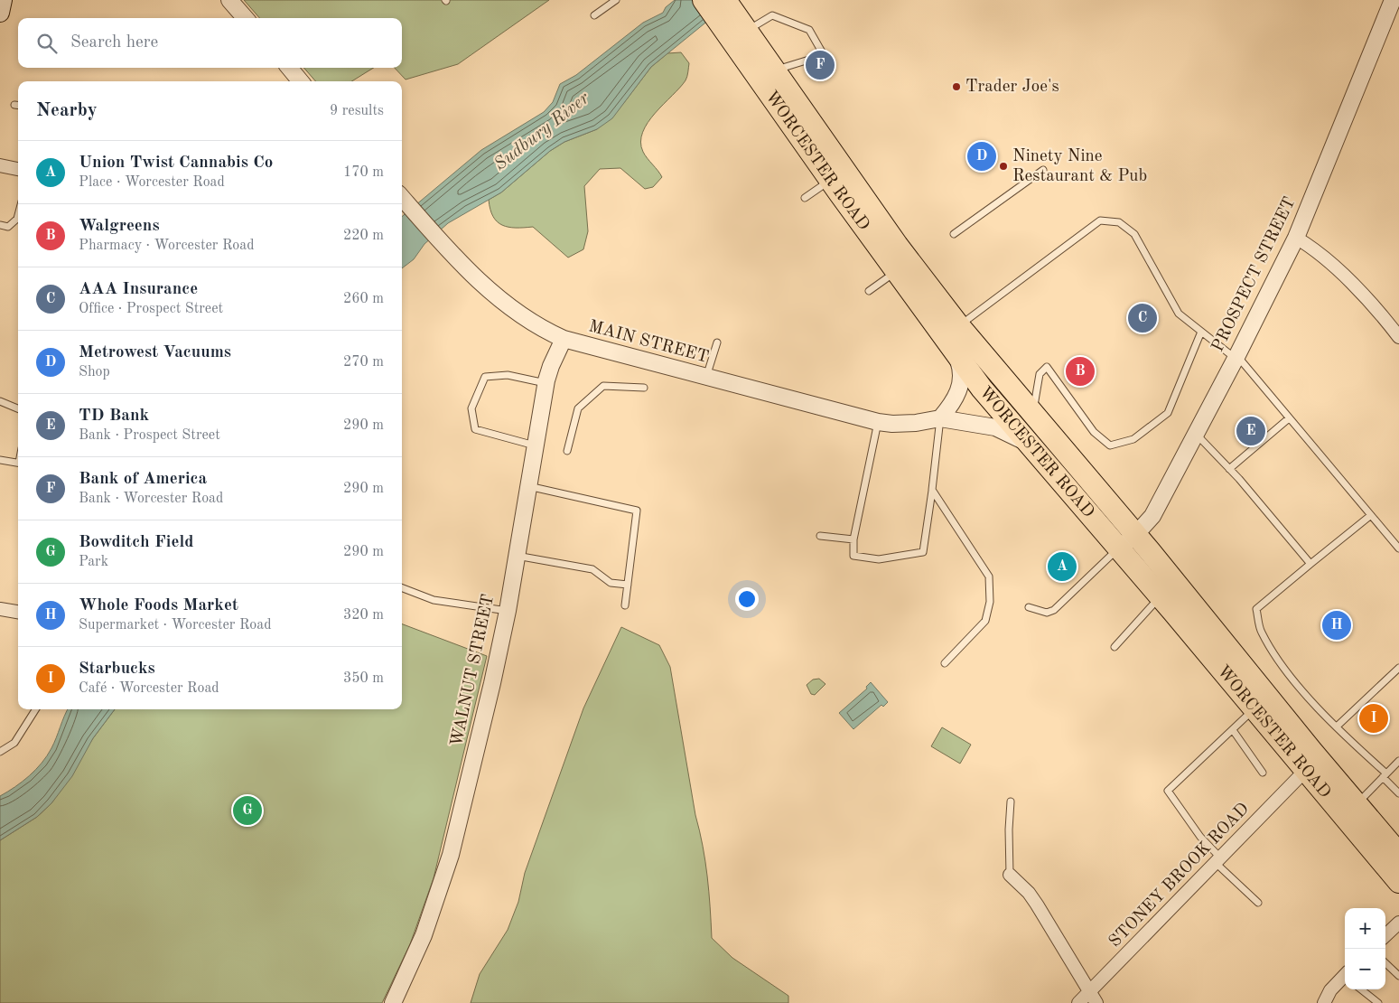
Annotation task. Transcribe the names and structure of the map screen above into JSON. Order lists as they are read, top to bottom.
{
  "streets": {
    "highway": ["WORCESTER ROAD"],
    "street": [
      "PROSPECT STREET",
      "MAIN STREET",
      "WALNUT STREET",
      "STONEY BROOK ROAD"
    ]
  },
  "crossings": [
    ["WORCESTER ROAD", "PROSPECT STREET"],
    ["WORCESTER ROAD", "MAIN STREET"],
    ["WORCESTER ROAD", "STONEY BROOK ROAD"],
    ["MAIN STREET", "WALNUT STREET"]
  ],
  "water": ["Sudbury River"],
  "places": ["Trader Joe's", "Ninety Nine Restaurant & Pub"],
  "page": {
    "search": "Search here",
    "pins": [
      "F",
      "D",
      "C",
      "B",
      "E",
      "A",
      "H",
      "I",
      "G"
    ],
    "heading": ["Nearby", "9 results"],
    "list": [
      {
        "mark": "A",
        "name": "Union Twist Cannabis Co",
        "note": "Place · Worcester Road",
        "value": "170 m"
      },
      {
        "mark": "B",
        "name": "Walgreens",
        "note": "Pharmacy · Worcester Road",
        "value": "220 m"
      },
      {
        "mark": "C",
        "name": "AAA Insurance",
        "note": "Office · Prospect Street",
        "value": "260 m"
      },
      {
        "mark": "D",
        "name": "Metrowest Vacuums",
        "note": "Shop",
        "value": "270 m"
      },
      {
        "mark": "E",
        "name": "TD Bank",
        "note": "Bank · Prospect Street",
        "value": "290 m"
      },
      {
        "mark": "F",
        "name": "Bank of America",
        "note": "Bank · Worcester Road",
        "value": "290 m"
      },
      {
        "mark": "G",
        "name": "Bowditch Field",
        "note": "Park",
        "value": "290 m"
      },
      {
        "mark": "H",
        "name": "Whole Foods Market",
        "note": "Supermarket · Worcester Road",
        "value": "320 m"
      },
      {
        "mark": "I",
        "name": "Starbucks",
        "note": "Café · Worcester Road",
        "value": "350 m"
      }
    ],
    "map_buttons": ["+", "−"]
  }
}
